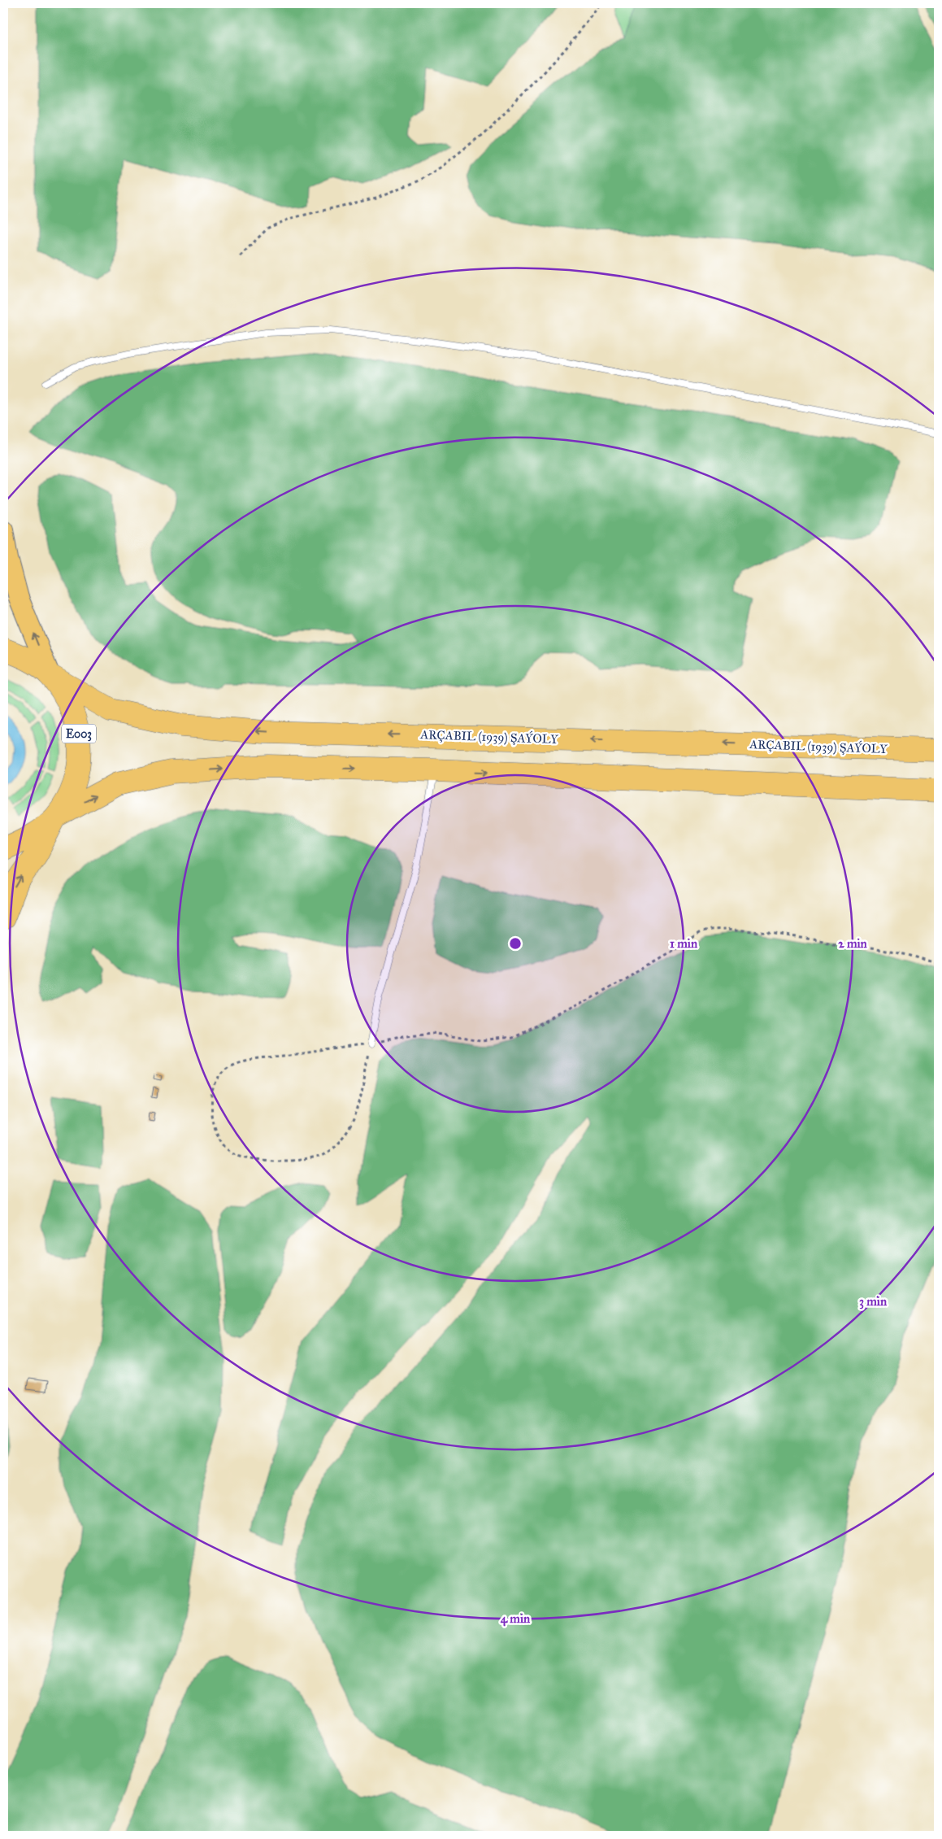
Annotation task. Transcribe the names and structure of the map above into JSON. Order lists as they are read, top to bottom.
{
  "streets": {
    "highway": ["E003", "ARÇABIL (1939) ŞAÝOLY"]
  },
  "crossings": [
    ["E003", "ARÇABIL (1939) ŞAÝOLY"]
  ],
  "rings": [
    "1 min",
    "2 min",
    "3 min",
    "4 min"
  ]
}
